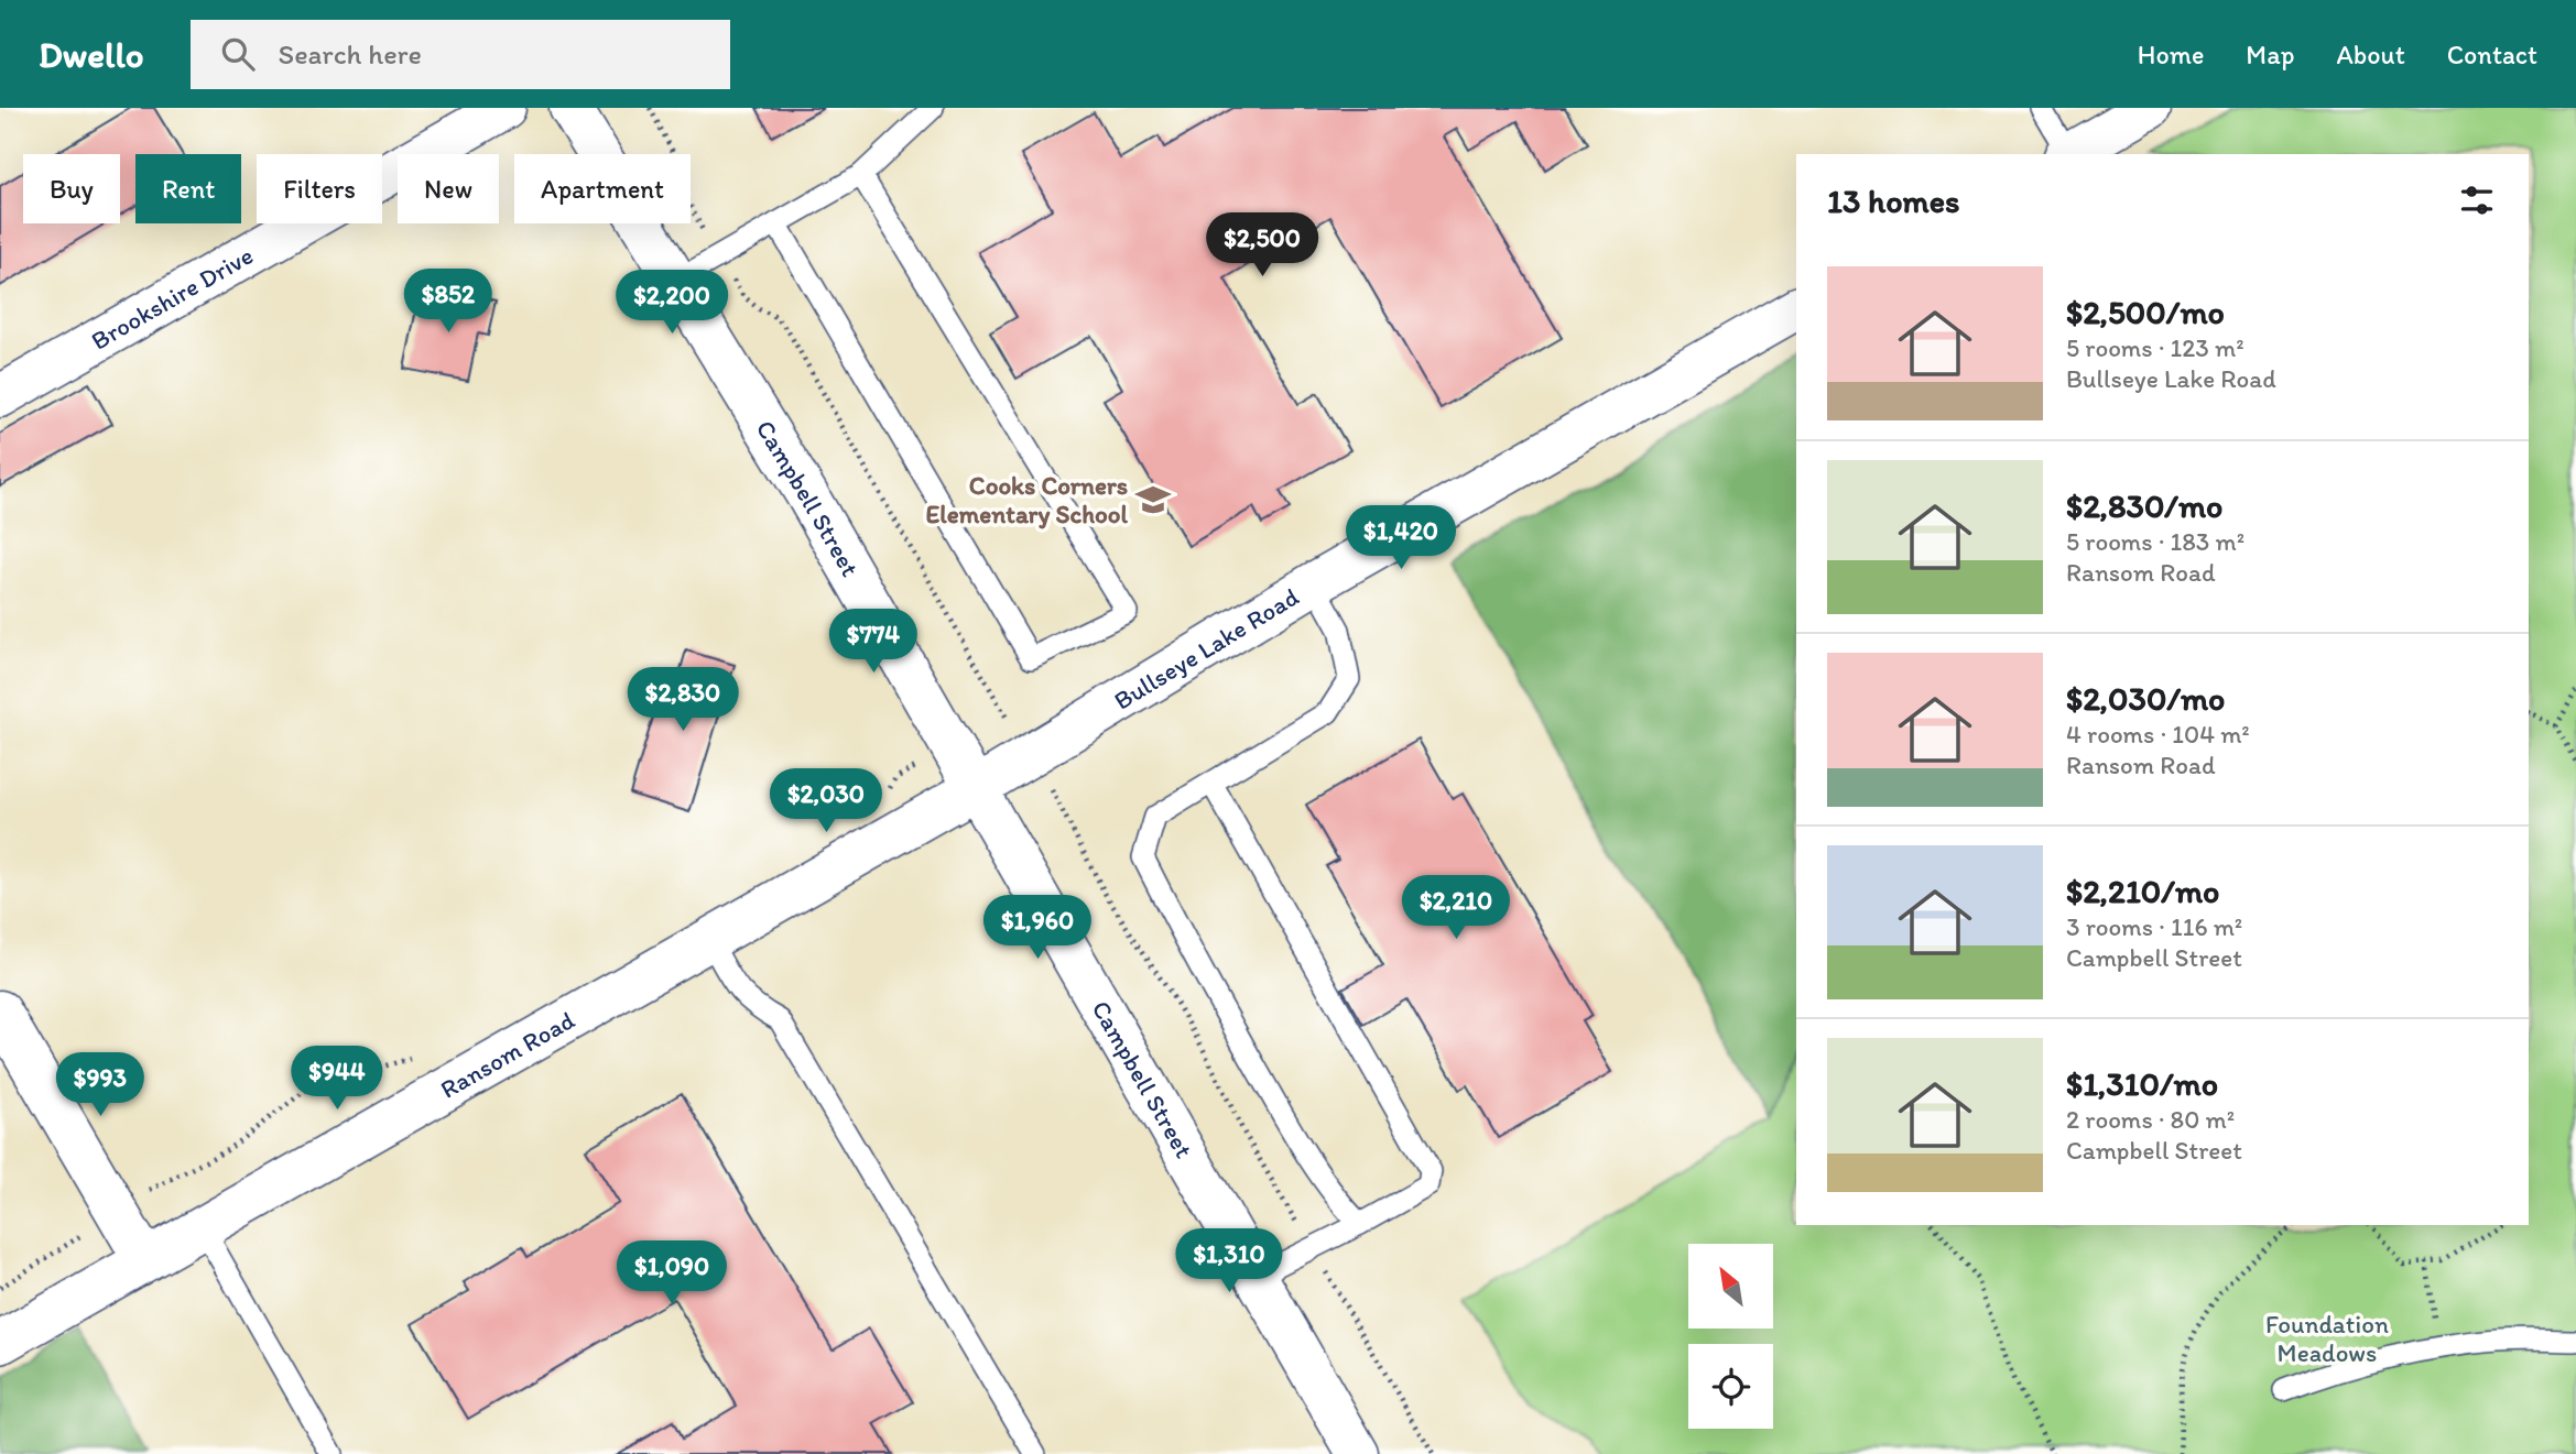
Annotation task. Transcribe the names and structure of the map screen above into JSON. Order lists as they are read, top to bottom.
{
  "streets": {
    "main road": [
      "Brookshire Drive",
      "Campbell Street",
      "Bullseye Lake Road",
      "Ransom Road"
    ]
  },
  "crossings": [
    ["Campbell Street", "Bullseye Lake Road"],
    ["Campbell Street", "Ransom Road"],
    ["Bullseye Lake Road", "Ransom Road"]
  ],
  "parks": ["Foundation Meadows"],
  "places": {
    "school or university": ["Cooks Corners Elementary School"]
  },
  "north": "top left",
  "page": {
    "header": "Dwello",
    "search": "Search here",
    "nav": [
      "Home",
      "Map",
      "About",
      "Contact"
    ],
    "chip": [
      "Buy",
      "Rent",
      "Filters",
      "New",
      "Apartment"
    ],
    "heading": "13 homes",
    "price": [
      "$2,500",
      "$852",
      "$2,200",
      "$1,420",
      "$774",
      "$2,830",
      "$2,030",
      "$2,210",
      "$1,960",
      "$944",
      "$993",
      "$1,310",
      "$1,090"
    ],
    "list": [
      {
        "name": "$2,500/mo",
        "note": "5 rooms · 123 m² · Bullseye Lake Road"
      },
      {
        "name": "$2,830/mo",
        "note": "5 rooms · 183 m² · Ransom Road"
      },
      {
        "name": "$2,030/mo",
        "note": "4 rooms · 104 m² · Ransom Road"
      },
      {
        "name": "$2,210/mo",
        "note": "3 rooms · 116 m² · Campbell Street"
      },
      {
        "name": "$1,310/mo",
        "note": "2 rooms · 80 m² · Campbell Street"
      }
    ]
  }
}
